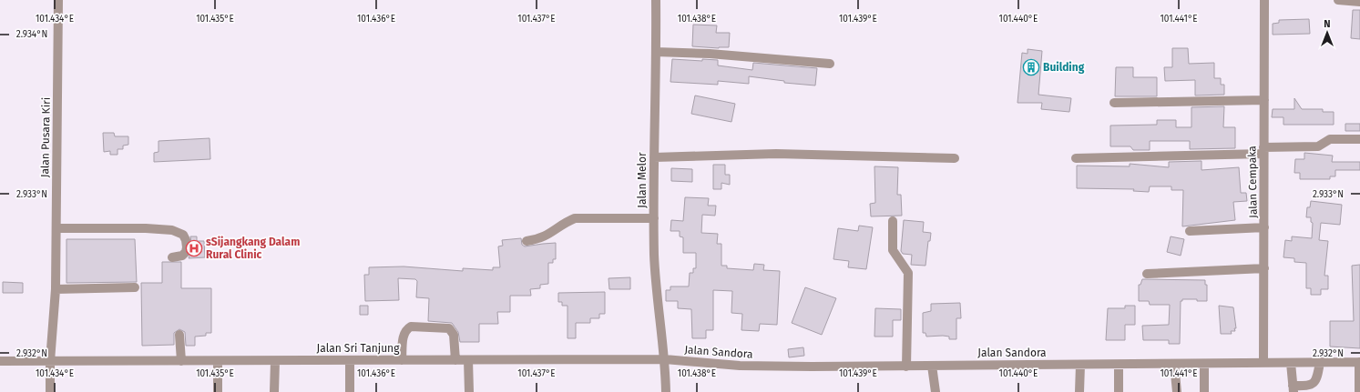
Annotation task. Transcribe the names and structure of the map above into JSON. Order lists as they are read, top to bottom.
{
  "streets": {
    "street": [
      "Jalan Pusara Kiri",
      "Jalan Melor",
      "Jalan Cempaka",
      "Jalan Sri Tanjung",
      "Jalan Sandora"
    ]
  },
  "crossings": [
    ["Jalan Pusara Kiri", "Jalan Sri Tanjung"],
    ["Jalan Melor", "Jalan Sri Tanjung"],
    ["Jalan Melor", "Jalan Sandora"],
    ["Jalan Cempaka", "Jalan Sandora"],
    ["Jalan Sri Tanjung", "Jalan Sandora"]
  ],
  "places": {
    "building": ["Building"],
    "hospital": ["sSijangkang Dalam Rural Clinic"]
  },
  "north": "top",
  "coordinates": [
    "101.434°E",
    "101.435°E",
    "101.436°E",
    "101.437°E",
    "101.438°E",
    "101.439°E",
    "101.440°E",
    "101.441°E",
    "2.934°N",
    "2.933°N",
    "2.932°N"
  ]
}
